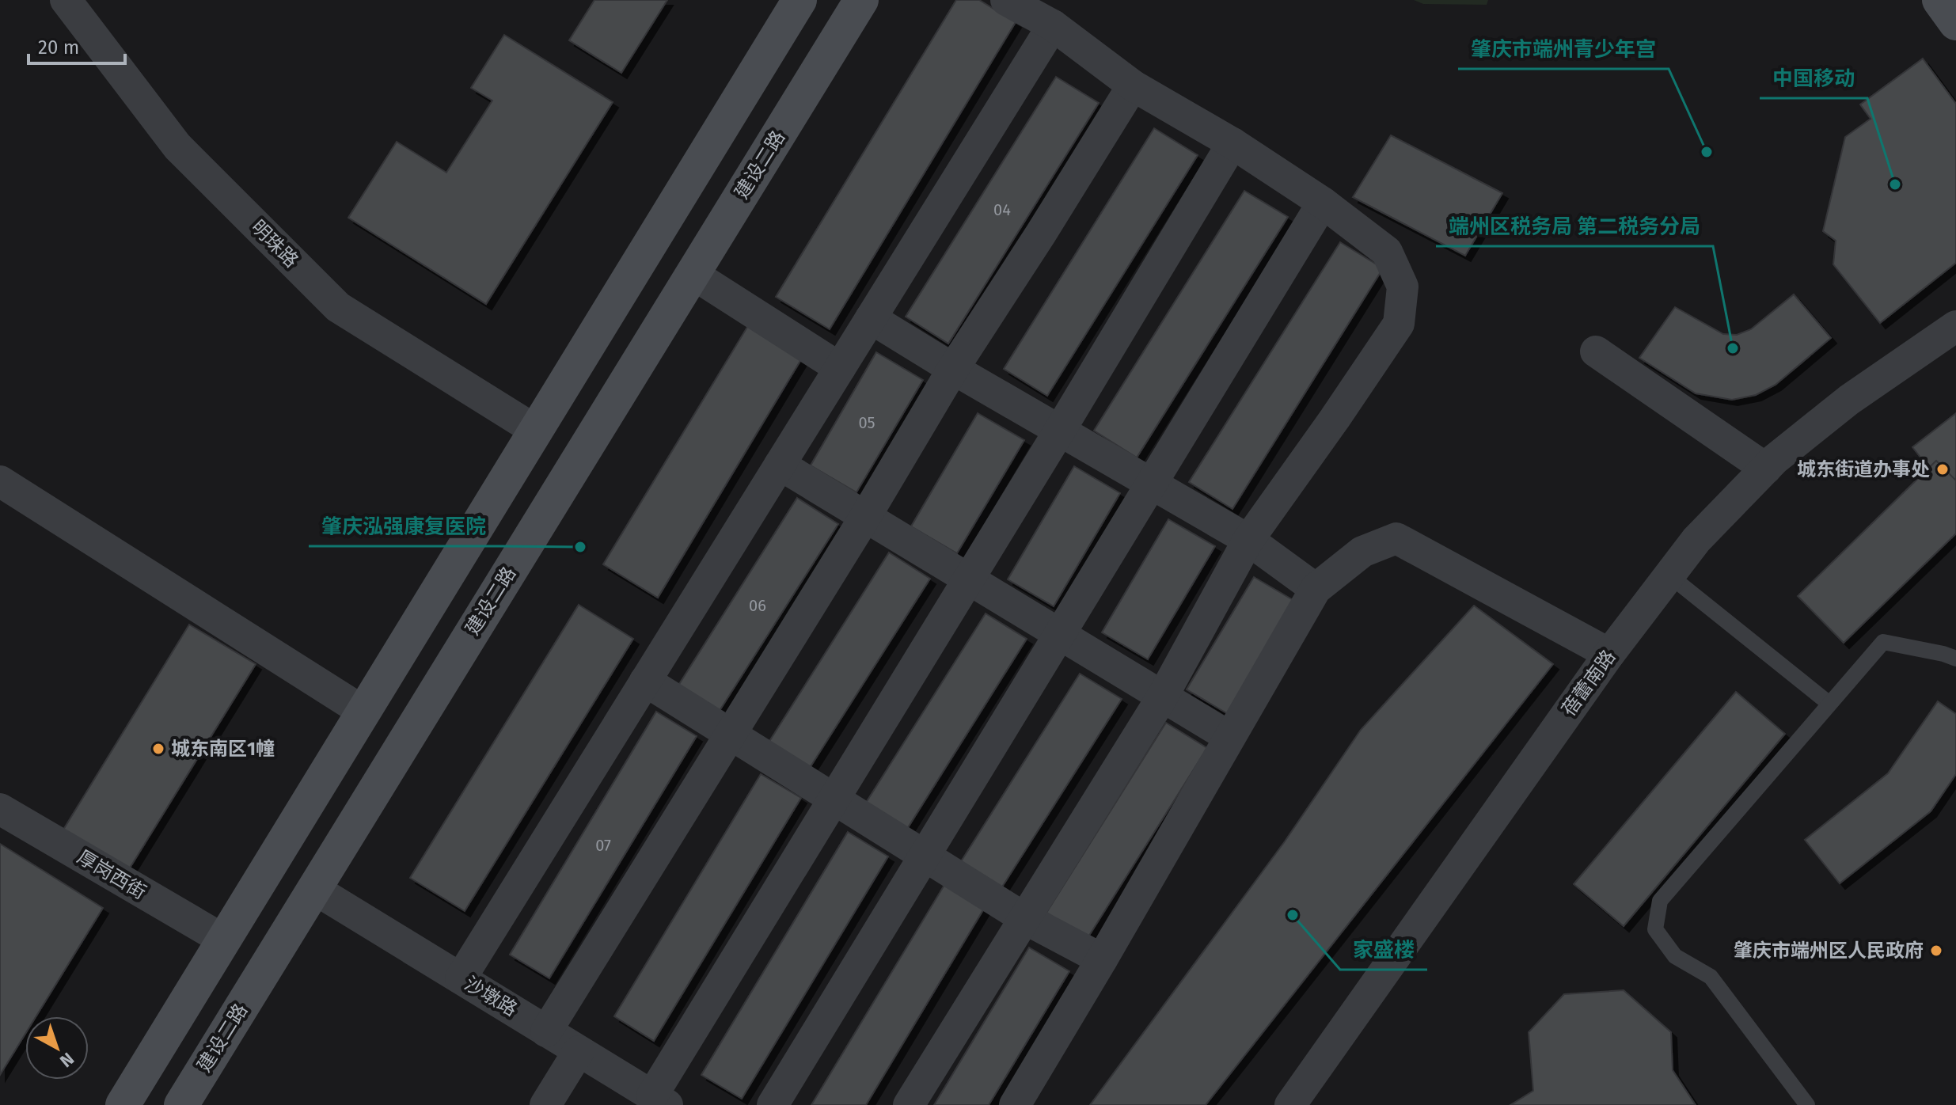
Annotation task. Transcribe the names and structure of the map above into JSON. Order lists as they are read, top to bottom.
{
  "streets": {
    "main road": ["建设二路"],
    "street": [
      "明珠路",
      "蓓蕾南路",
      "厚岗西街",
      "沙墩路"
    ]
  },
  "crossings": [
    ["建设二路", "沙墩路"]
  ],
  "places": [
    "肇庆市端州青少年宫",
    "中国移动",
    "端州区税务局 第二税务分局",
    "城东街道办事处",
    "肇庆泓强康复医院",
    "城东南区1幢",
    "家盛楼",
    "肇庆市端州区人民政府"
  ],
  "house_numbers": [
    "04",
    "05",
    "06",
    "07"
  ],
  "scale_bar": "20 m",
  "north": "bottom right"
}
